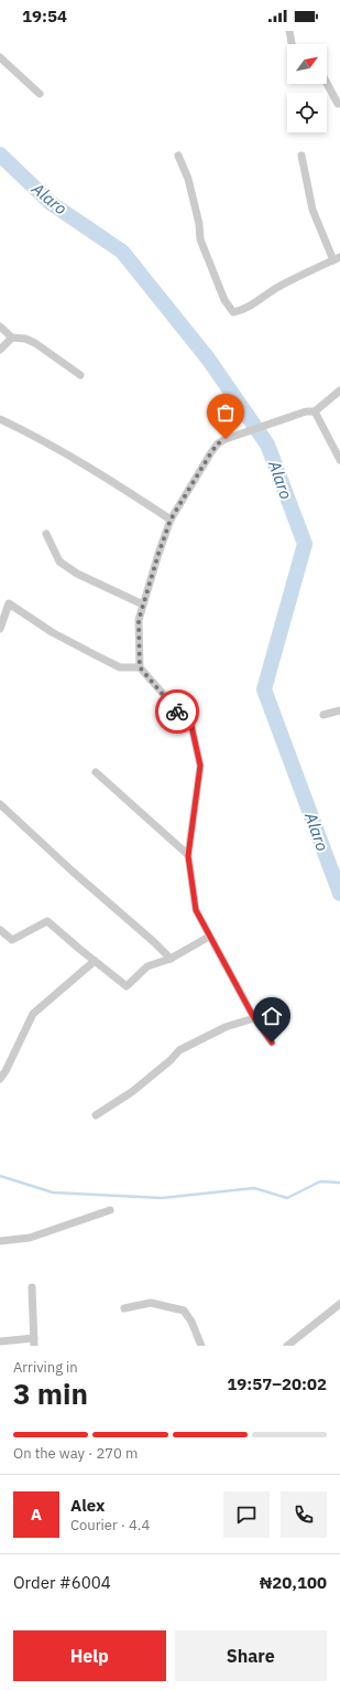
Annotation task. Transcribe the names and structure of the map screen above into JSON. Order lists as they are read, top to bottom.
{
  "water": ["Alaro"],
  "north": "top right",
  "page": {
    "status": "19:54",
    "heading": ["3 min", "Arriving in", "19:57–20:02"],
    "panel": [
      "Alex",
      "Courier · 4.4",
      "Order #6004",
      "₦20,100"
    ],
    "bar": "On the way · 270 m",
    "round": "A",
    "buttons": ["Help", "Share"]
  }
}
